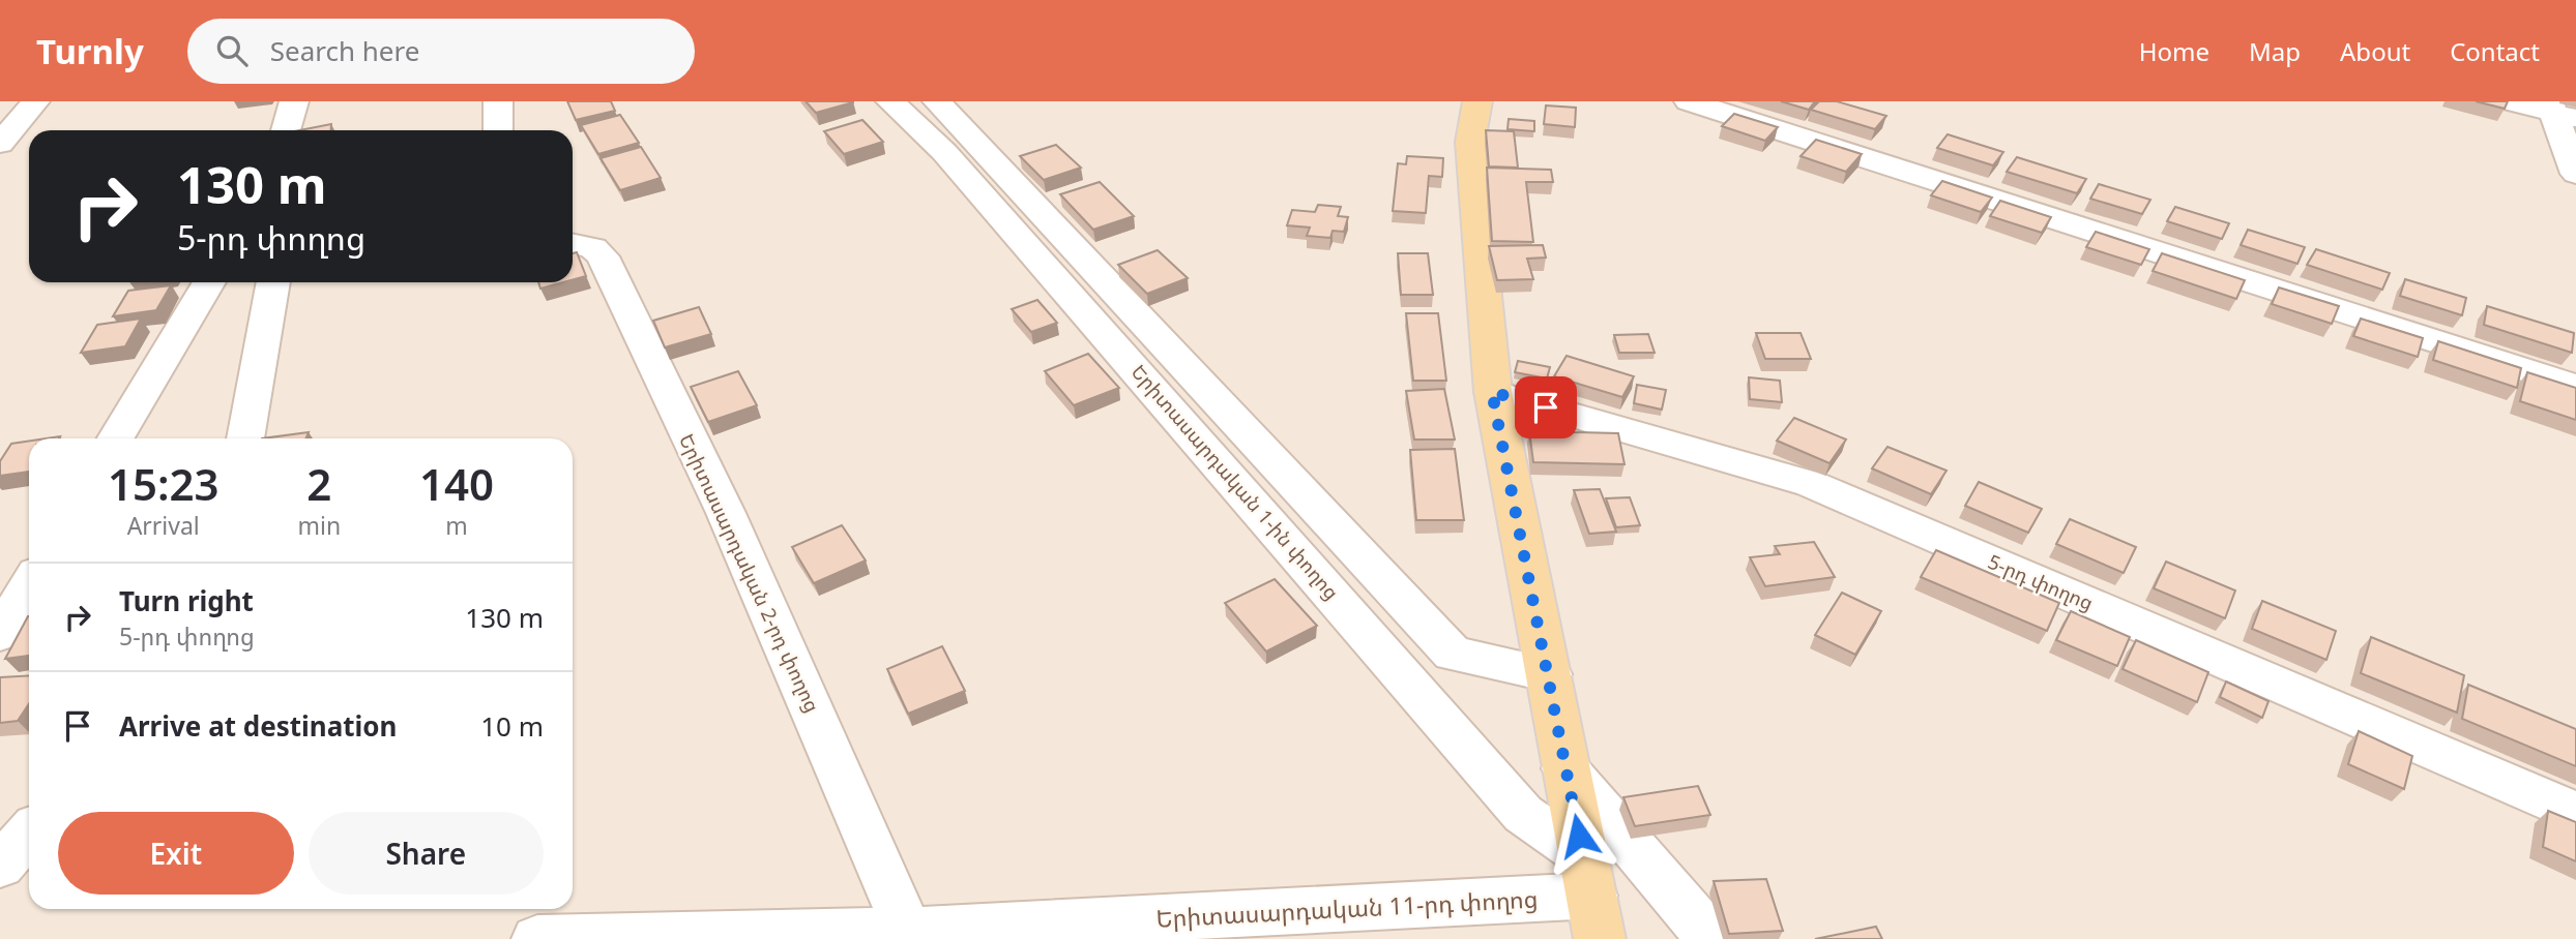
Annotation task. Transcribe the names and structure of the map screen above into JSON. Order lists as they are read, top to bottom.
{
  "streets": {
    "street": [
      "Երիտասարդական 1-ին փողոց",
      "Երիտասարդական 2-րդ փողոց",
      "5-րդ փողոց",
      "Երիտասարդական 11-րդ փողոց"
    ]
  },
  "crossings": [
    ["Երիտասարդական 1-ին փողոց", "Երիտասարդական 11-րդ փողոց"],
    ["Երիտասարդական 2-րդ փողոց", "Երիտասարդական 11-րդ փողոց"]
  ],
  "page": {
    "header": "Turnly",
    "search": "Search here",
    "nav": [
      "Home",
      "Map",
      "About",
      "Contact"
    ],
    "turn": ["130 m", "5-րդ փողոց"],
    "eta": [
      "15:23",
      "Arrival",
      "2",
      "min",
      "140",
      "m"
    ],
    "list": [
      {
        "name": "Turn right",
        "note": "5-րդ փողոց",
        "value": "130 m"
      },
      {
        "name": "Arrive at destination",
        "value": "10 m"
      }
    ],
    "buttons": ["Exit", "Share"]
  }
}
